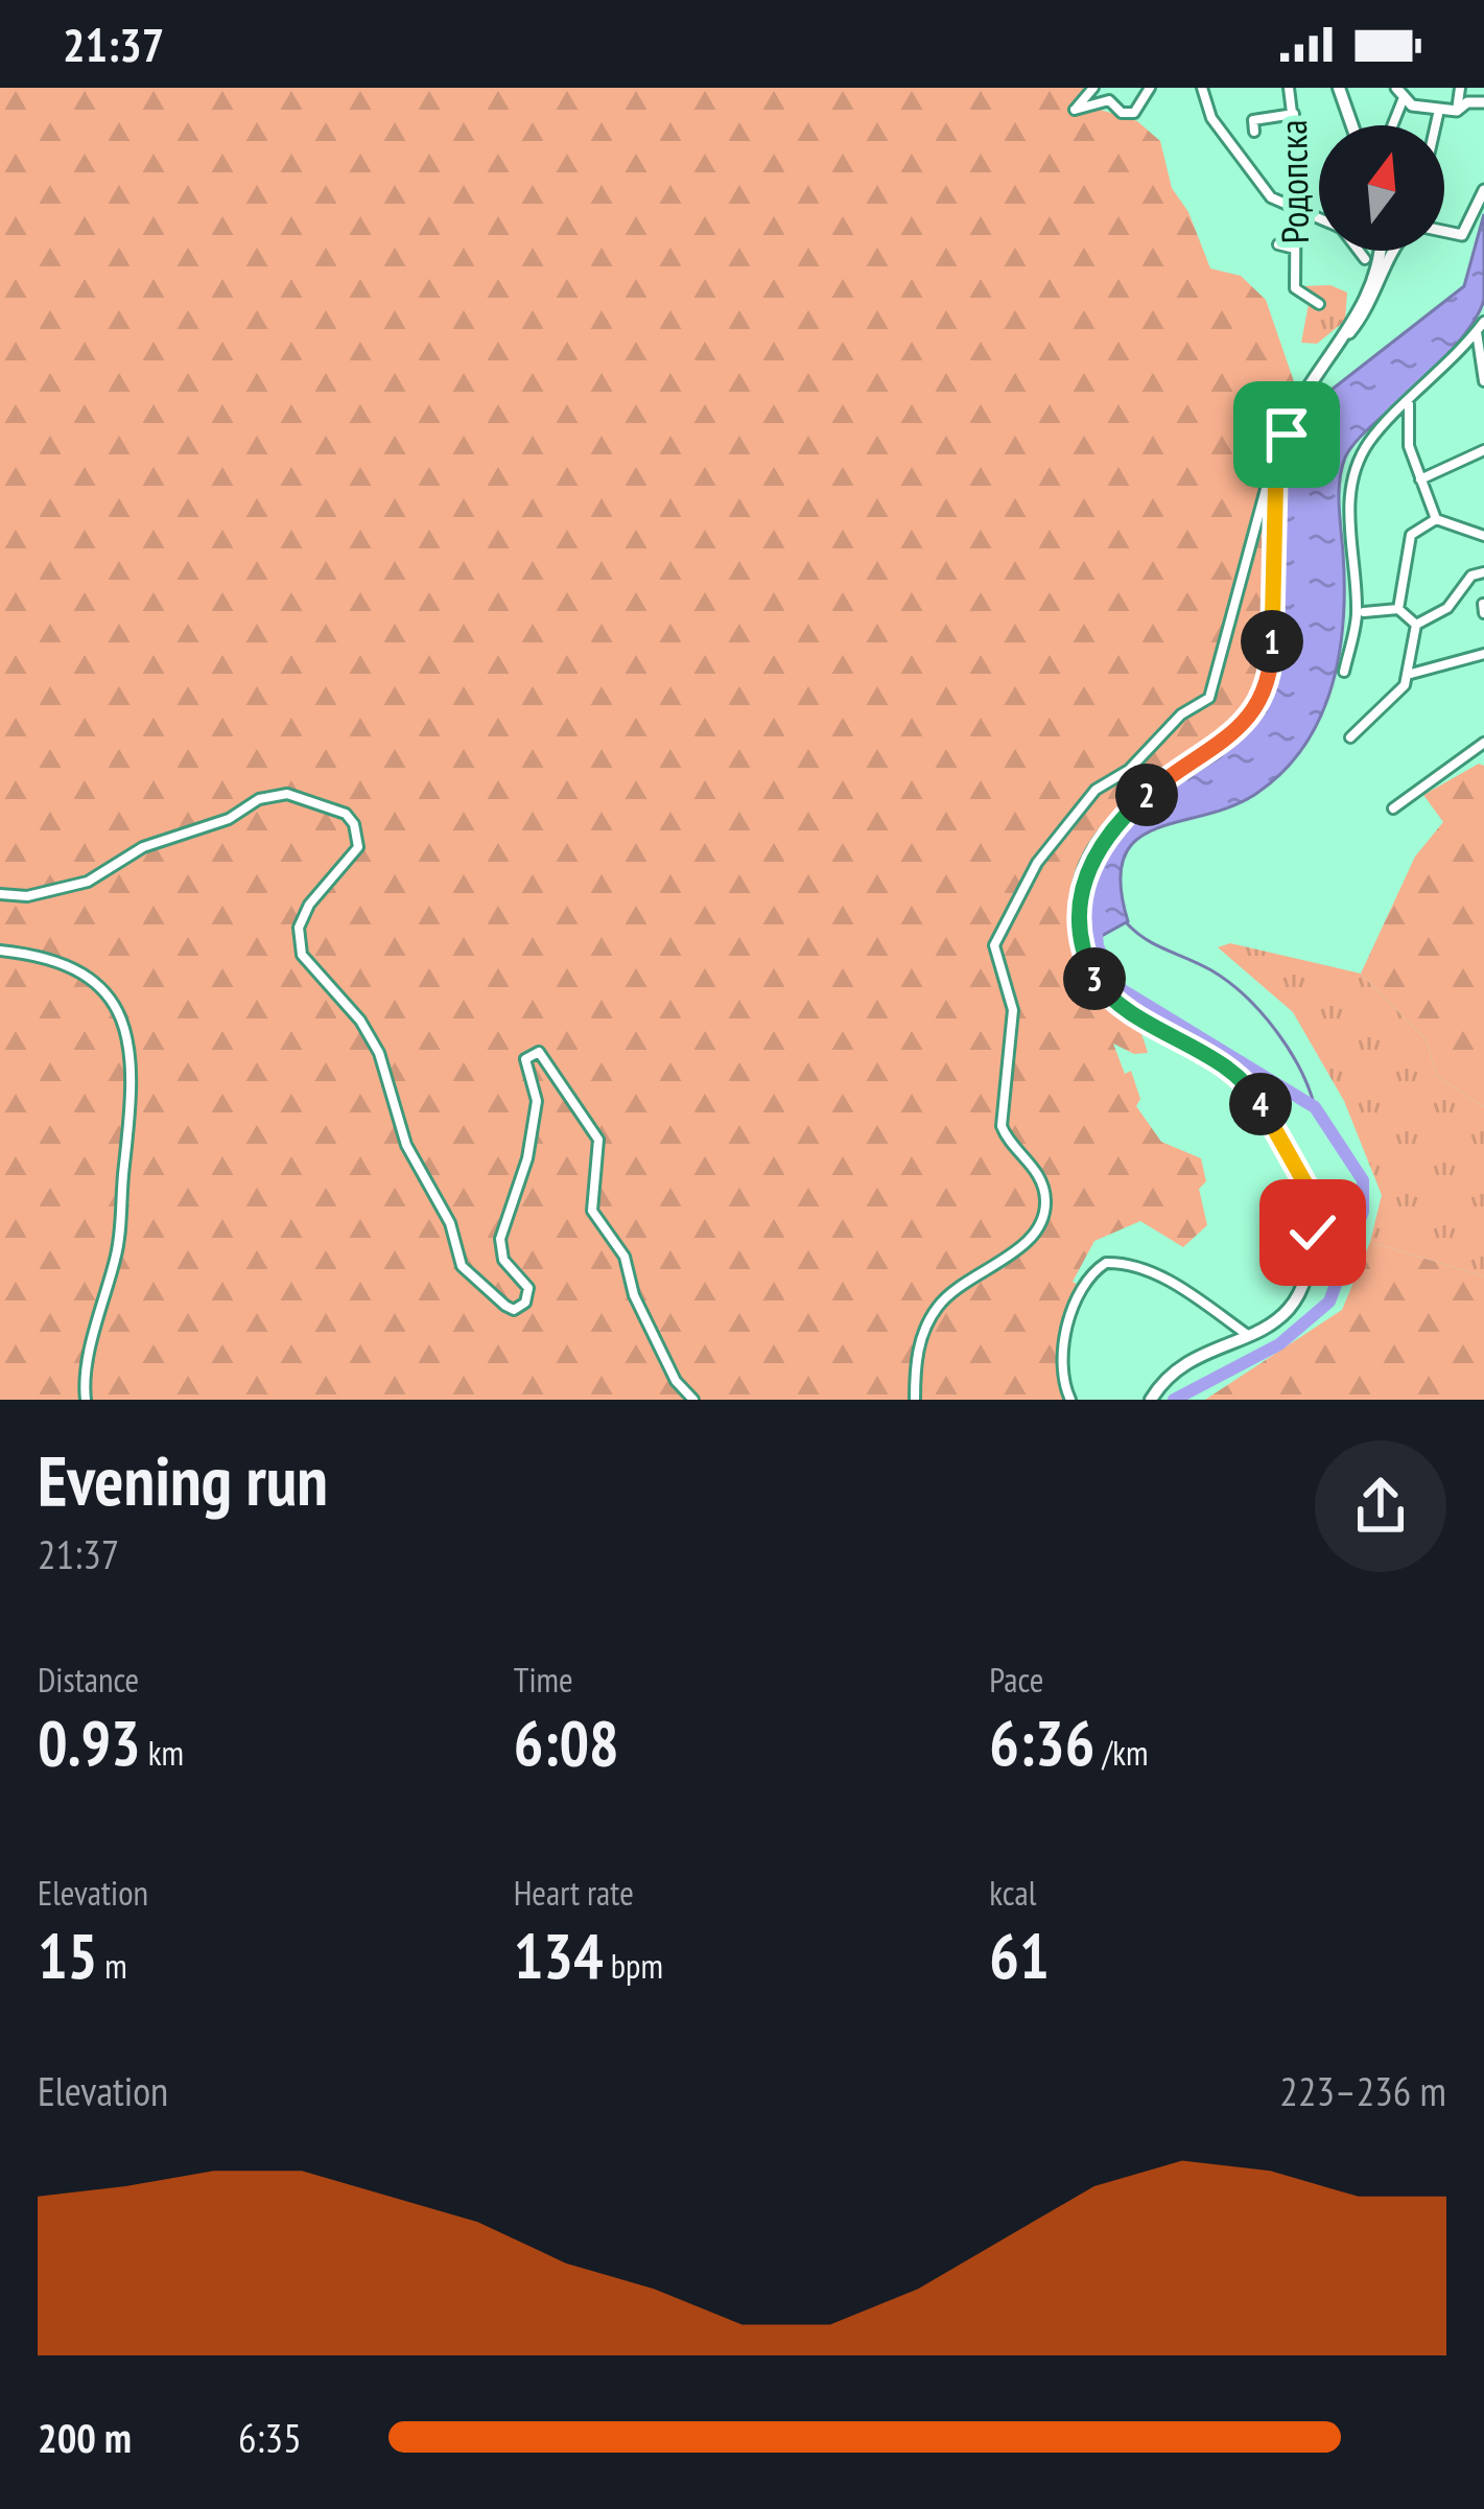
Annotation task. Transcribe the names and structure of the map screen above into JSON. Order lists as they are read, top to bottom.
{
  "streets": {
    "street": ["Родопска"]
  },
  "north": "top",
  "page": {
    "status": "21:37",
    "pins": [
      "1",
      "2",
      "3",
      "4"
    ],
    "heading": ["Evening run", "21:37"],
    "stats": [
      ["Distance", "0.93 km"],
      ["Time", "6:08"],
      ["Pace", "6:36 /km"],
      ["Elevation", "15 m"],
      ["Heart rate", "134 bpm"],
      ["kcal", "61"]
    ],
    "chart": ["Elevation", "223–236 m"],
    "list": [
      {
        "name": "200 m",
        "note": "6:35"
      }
    ]
  }
}
